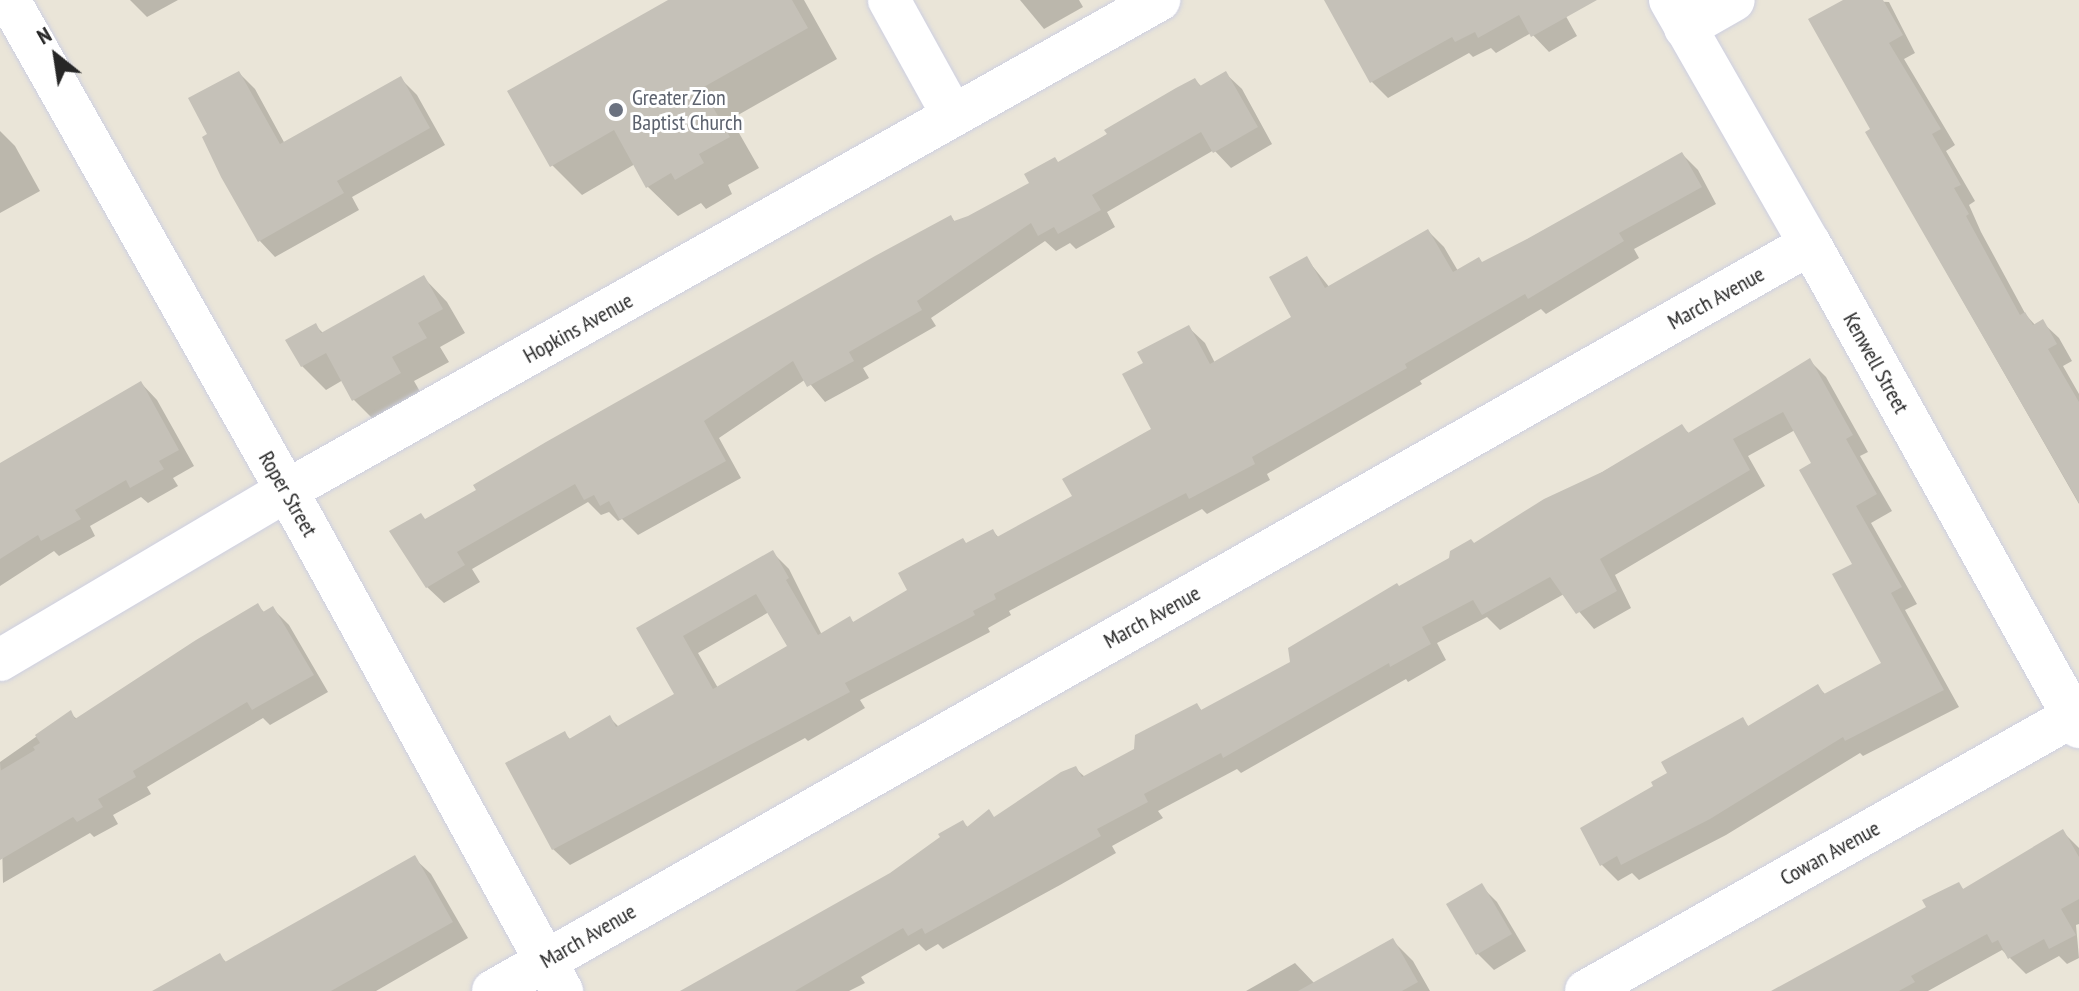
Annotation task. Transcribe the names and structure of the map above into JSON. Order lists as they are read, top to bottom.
{
  "streets": {
    "street": [
      "March Avenue",
      "Hopkins Avenue",
      "Kenwell Street",
      "Roper Street",
      "Cowan Avenue"
    ]
  },
  "crossings": [
    ["March Avenue", "Kenwell Street"],
    ["March Avenue", "Roper Street"],
    ["Hopkins Avenue", "Roper Street"],
    ["Kenwell Street", "Cowan Avenue"]
  ],
  "places": ["Greater Zion Baptist Church"],
  "north": "top left"
}
